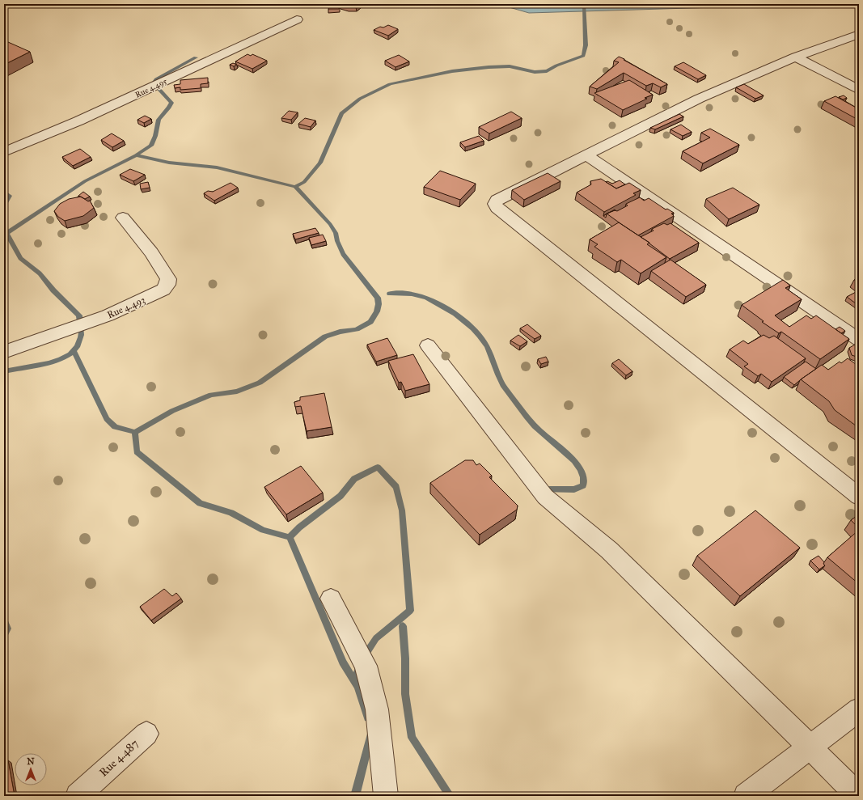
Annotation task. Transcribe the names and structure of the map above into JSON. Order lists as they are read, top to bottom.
{
  "streets": {
    "street": ["Rue 4.495", "Rue 4.493", "Rue 4.487"]
  },
  "north": "top"
}
